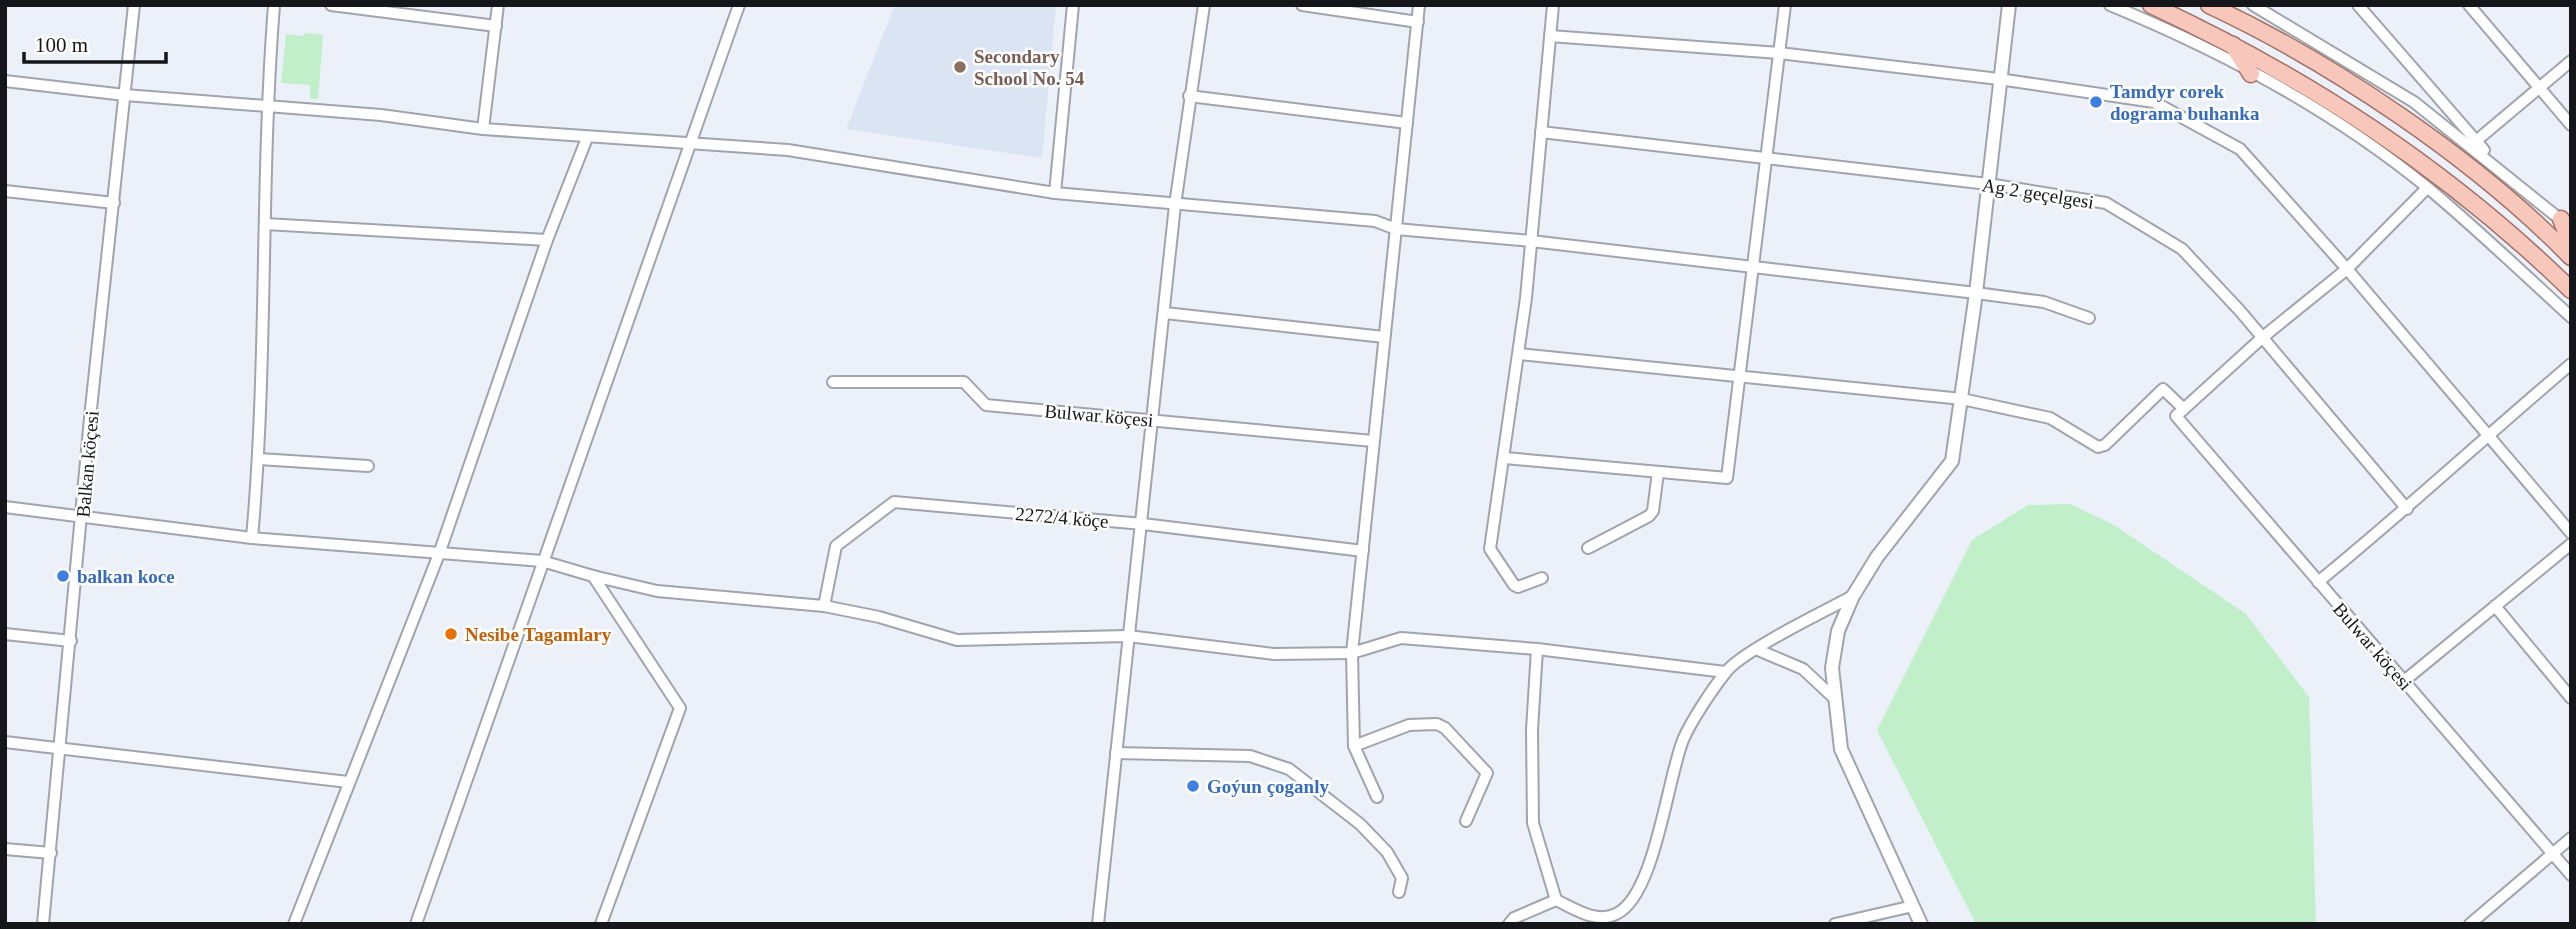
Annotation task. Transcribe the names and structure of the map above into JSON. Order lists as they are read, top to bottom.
{
  "streets": {
    "street": [
      "Ag 2 geçelgesi",
      "Bulwar köçesi",
      "Balkan köçesi",
      "2272/4 köçe"
    ]
  },
  "places": [
    "Secondary School No. 54",
    "Tamdyr corek dograma buhanka",
    "balkan koce",
    "Nesibe Tagamlary",
    "Goýun çoganly"
  ],
  "scale_bar": "100 m"
}
